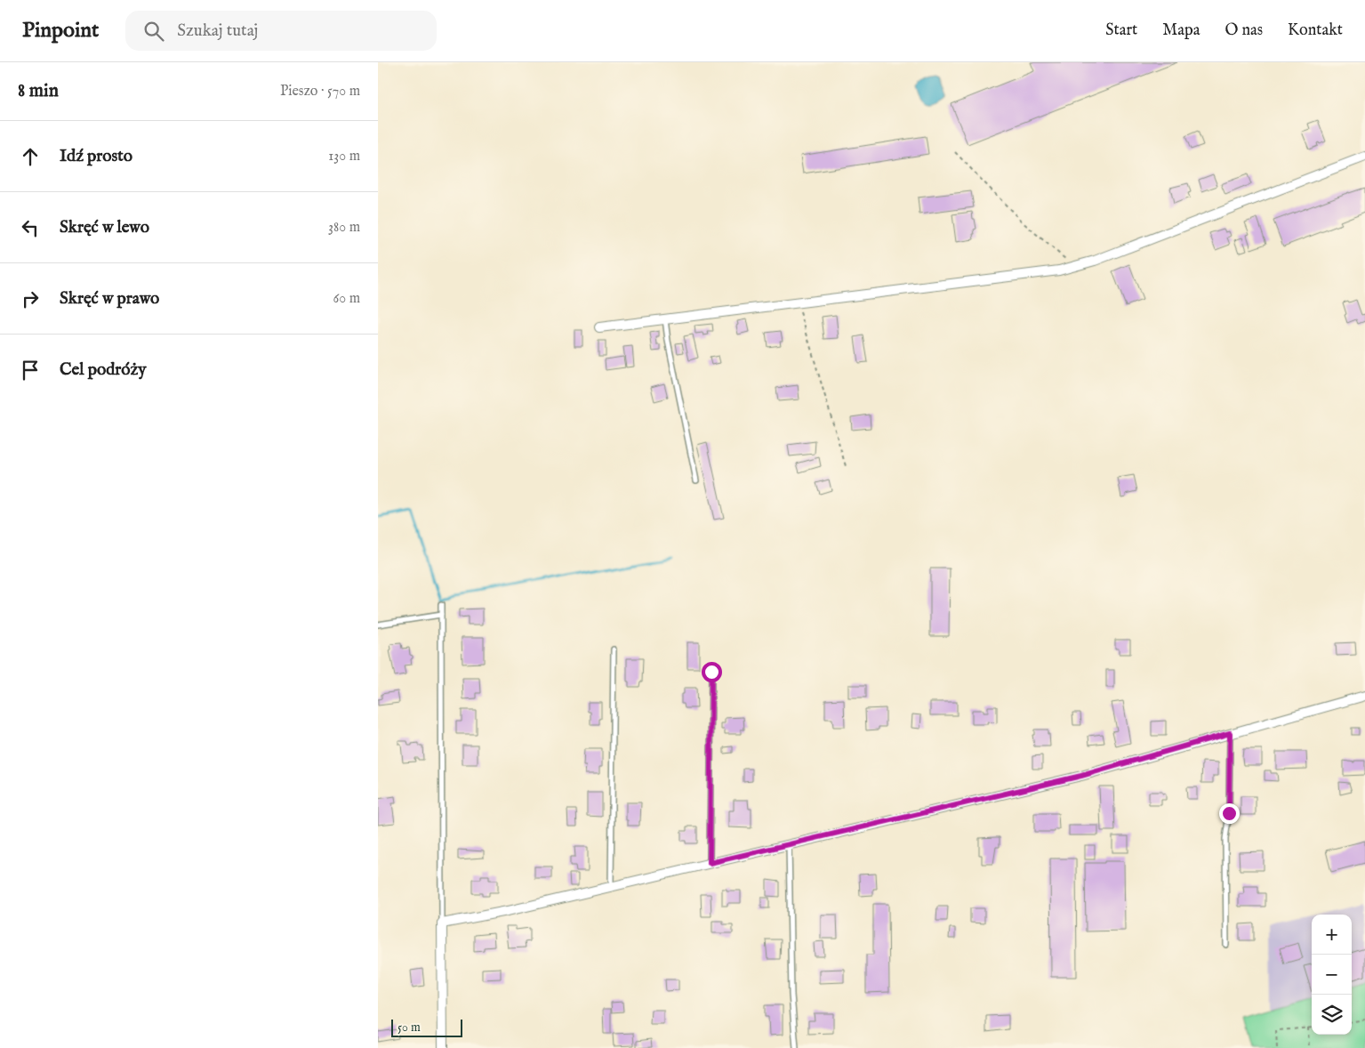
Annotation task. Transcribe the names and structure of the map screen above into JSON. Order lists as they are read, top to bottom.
{
  "scale_bar": "50 m",
  "page": {
    "header": "Pinpoint",
    "search": "Szukaj tutaj",
    "nav": [
      "Start",
      "Mapa",
      "O nas",
      "Kontakt"
    ],
    "heading": ["8 min", "Pieszo · 570 m"],
    "list": [
      ["Idź prosto", "130 m"],
      ["Skręć w lewo", "380 m"],
      ["Skręć w prawo", "60 m"],
      "Cel podróży"
    ],
    "map_buttons": ["+", "−"],
    "scale": "50 m"
  }
}
